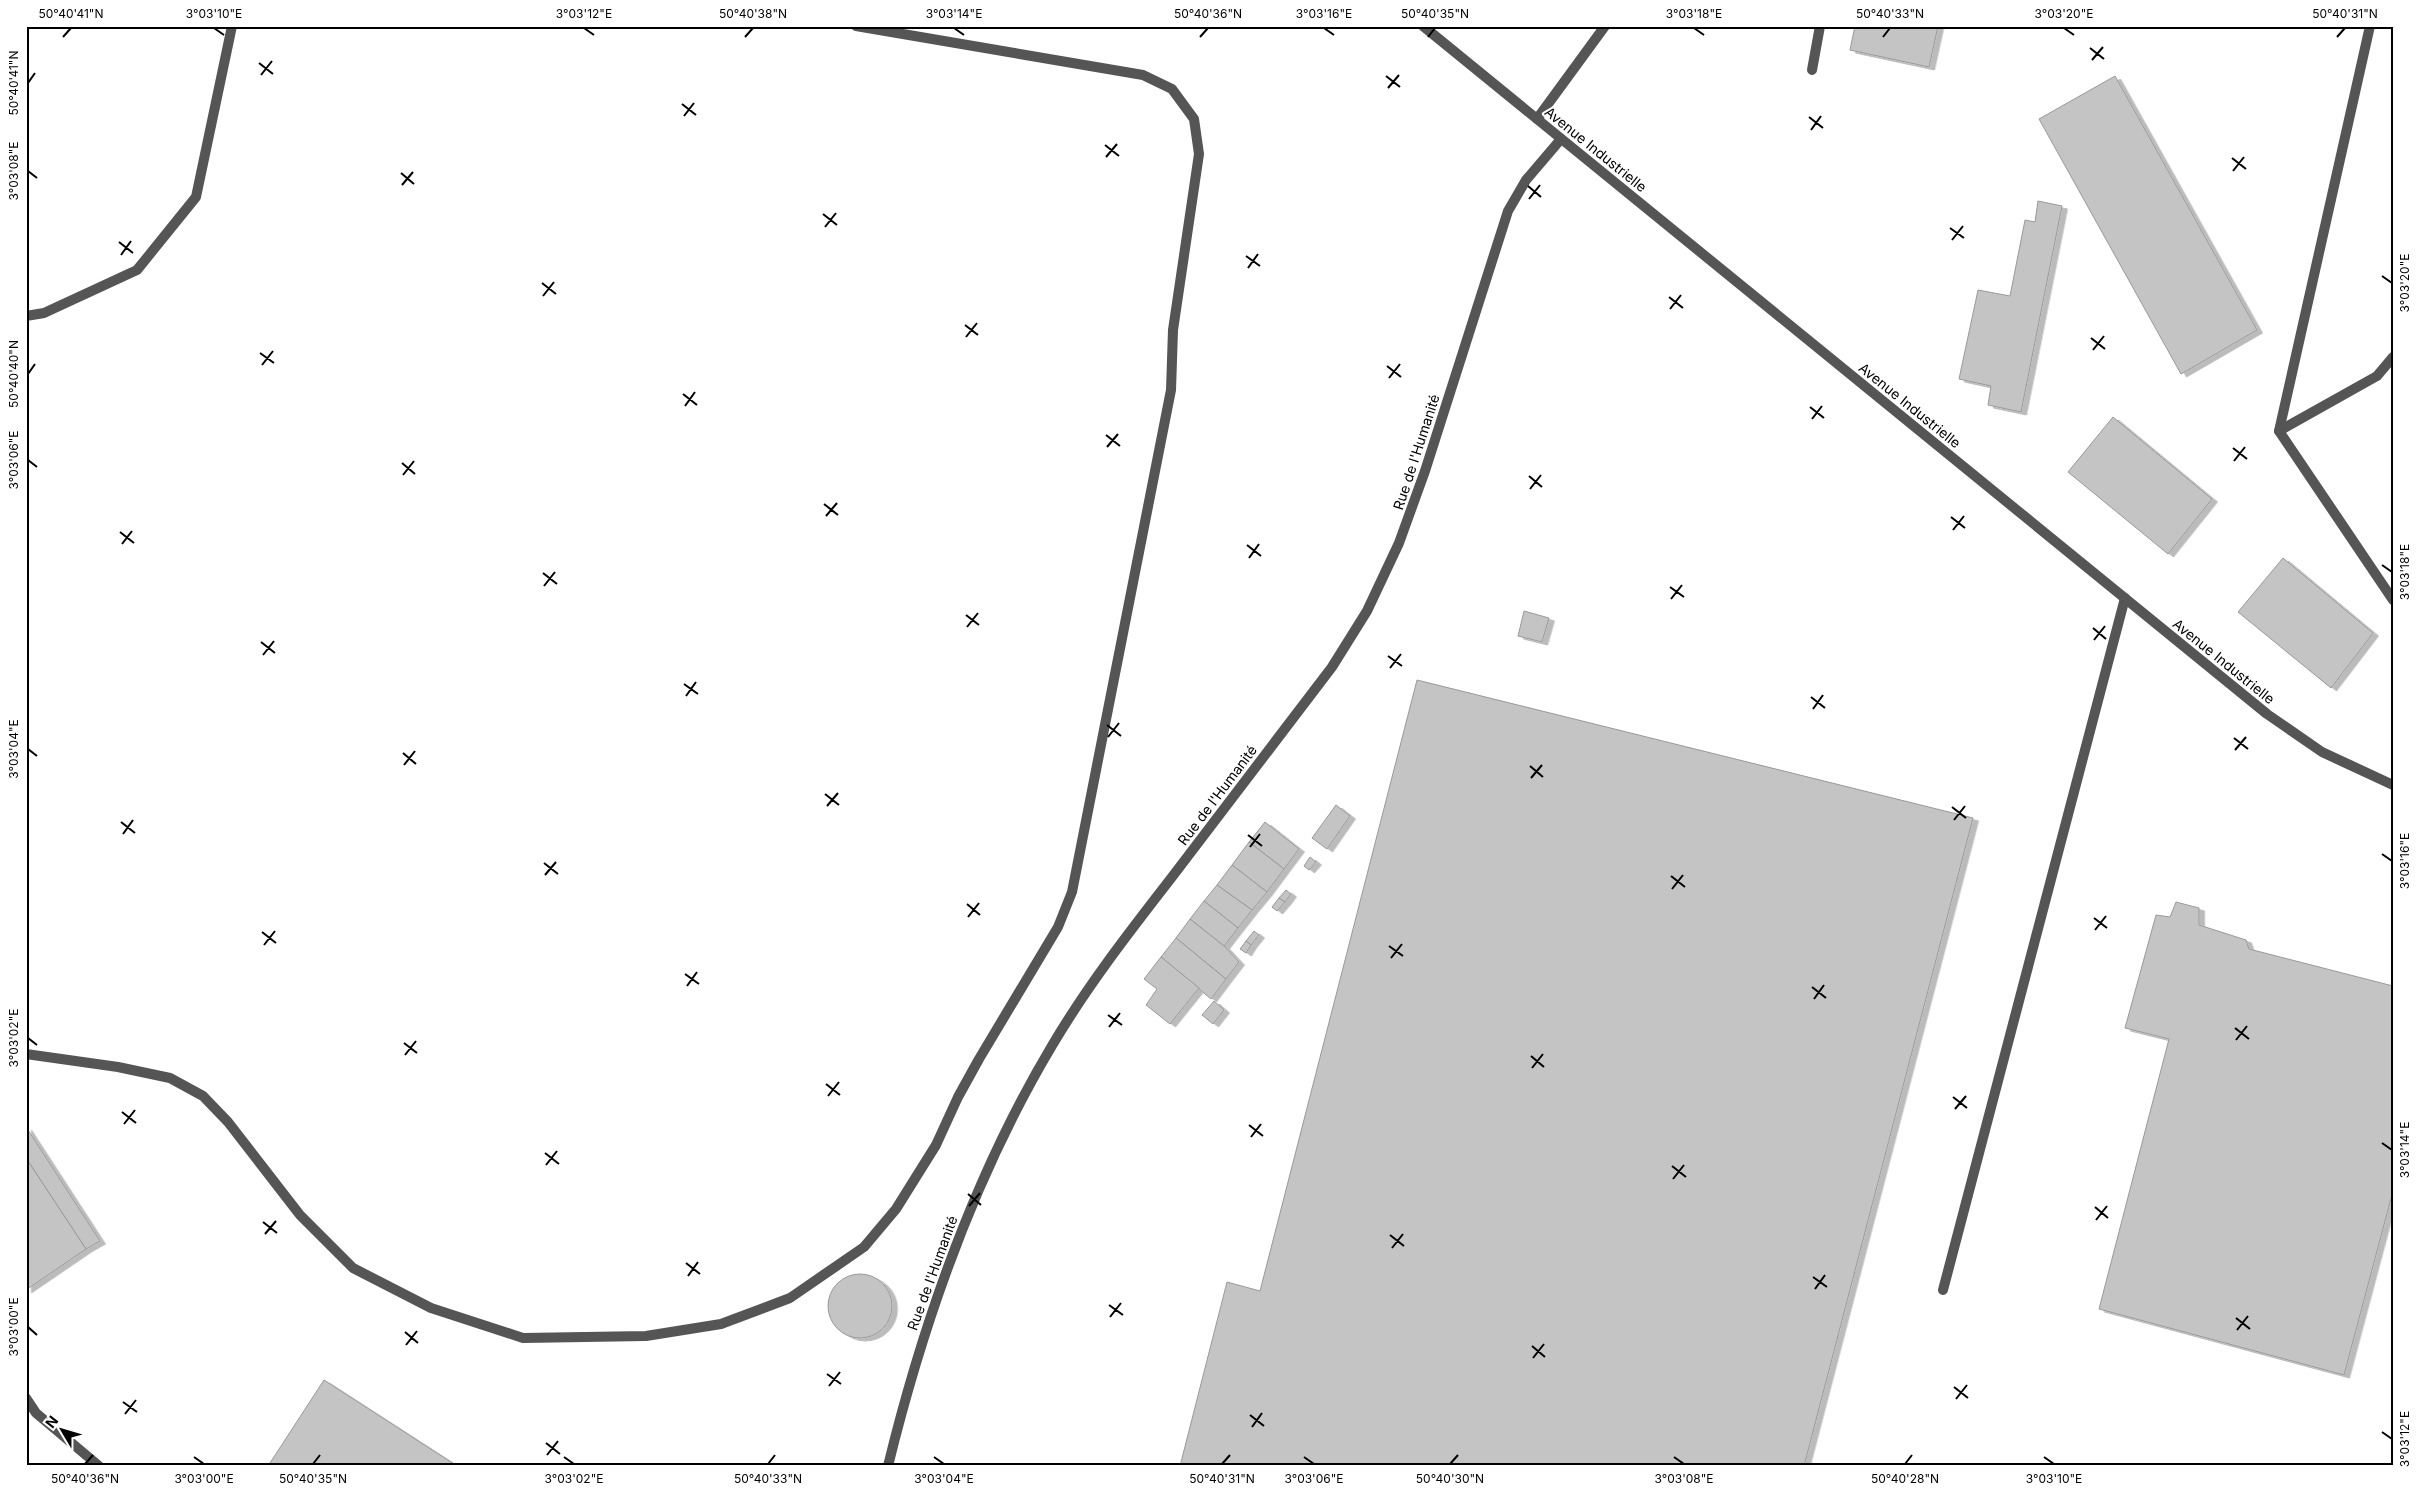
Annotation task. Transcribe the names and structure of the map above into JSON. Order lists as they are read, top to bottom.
{
  "streets": {
    "street": ["Avenue Industrielle", "Rue de l'Humanité"]
  },
  "crossings": [
    ["Avenue Industrielle", "Rue de l'Humanité"]
  ],
  "north": "top left",
  "coordinates": [
    "50°40'41\"N",
    "3°03'10\"E",
    "3°03'12\"E",
    "50°40'38\"N",
    "3°03'14\"E",
    "50°40'36\"N",
    "3°03'16\"E",
    "50°40'35\"N",
    "3°03'18\"E",
    "50°40'33\"N",
    "3°03'20\"E",
    "50°40'31\"N",
    "3°03'08\"E",
    "50°40'40\"N",
    "3°03'06\"E",
    "3°03'04\"E",
    "3°03'02\"E",
    "3°03'00\"E",
    "50°40'30\"N",
    "50°40'28\"N"
  ]
}
